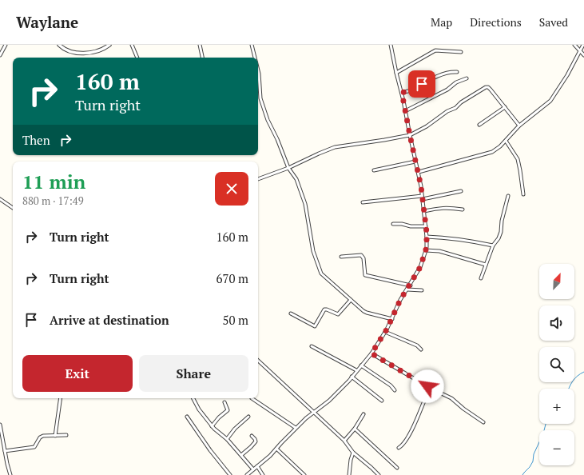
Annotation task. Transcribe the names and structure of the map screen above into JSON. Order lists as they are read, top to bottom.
{
  "north": "top right",
  "page": {
    "header": "Waylane",
    "nav": ["Map", "Directions", "Saved"],
    "turn": ["160 m", "Turn right"],
    "then": "Then",
    "heading": ["11 min", "880 m · 17:49"],
    "list": [
      {
        "name": "Turn right",
        "value": "160 m"
      },
      {
        "name": "Turn right",
        "value": "670 m"
      },
      {
        "name": "Arrive at destination",
        "value": "50 m"
      }
    ],
    "map_buttons": ["+", "−"],
    "buttons": ["Exit", "Share"]
  }
}
